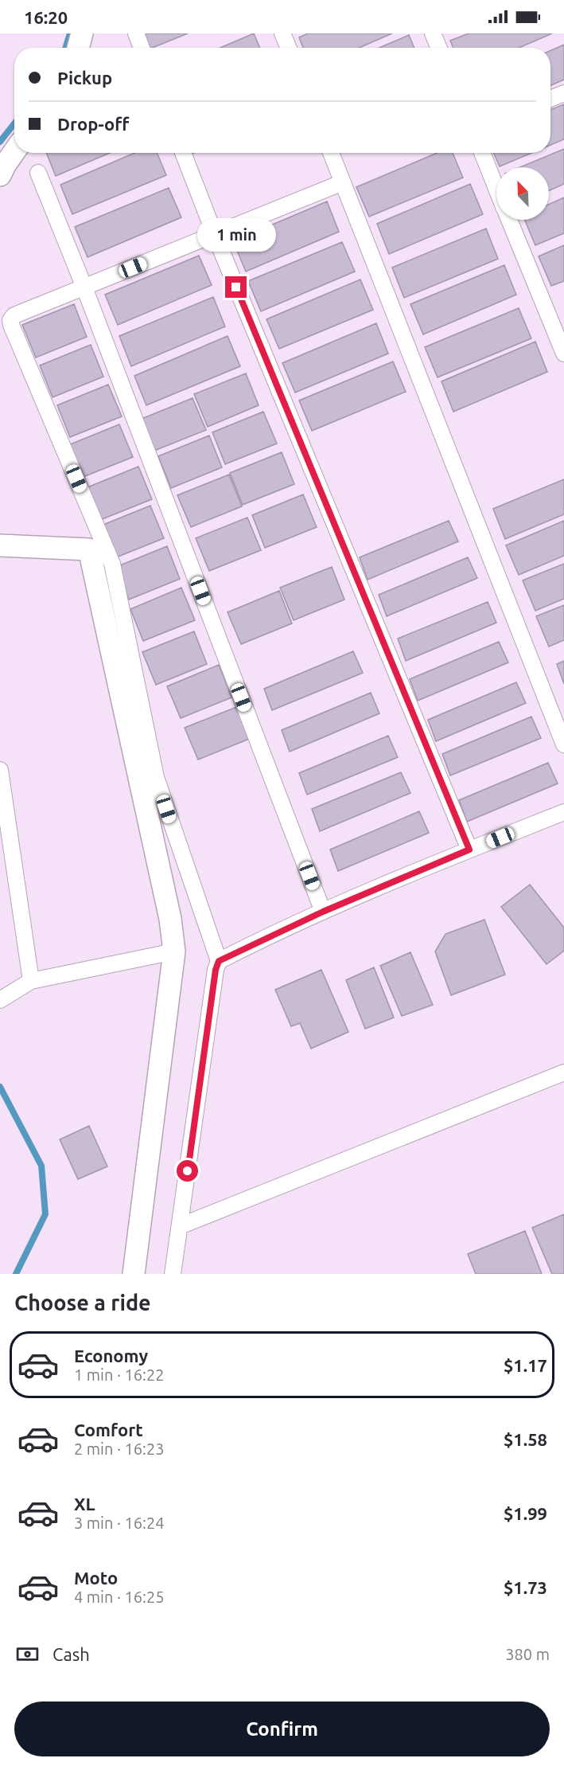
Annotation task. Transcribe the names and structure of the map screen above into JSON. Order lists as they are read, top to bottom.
{
  "north": "top left",
  "page": {
    "status": "16:20",
    "banner": ["Pickup", "Drop-off"],
    "bubble": "1 min",
    "heading": "Choose a ride",
    "list": [
      {
        "name": "Economy",
        "note": "1 min · 16:22",
        "value": "$1.17"
      },
      {
        "name": "Comfort",
        "note": "2 min · 16:23",
        "value": "$1.58"
      },
      {
        "name": "XL",
        "note": "3 min · 16:24",
        "value": "$1.99"
      },
      {
        "name": "Moto",
        "note": "4 min · 16:25",
        "value": "$1.73"
      }
    ],
    "pay": ["Cash", "380 m"],
    "buttons": "Confirm"
  }
}
